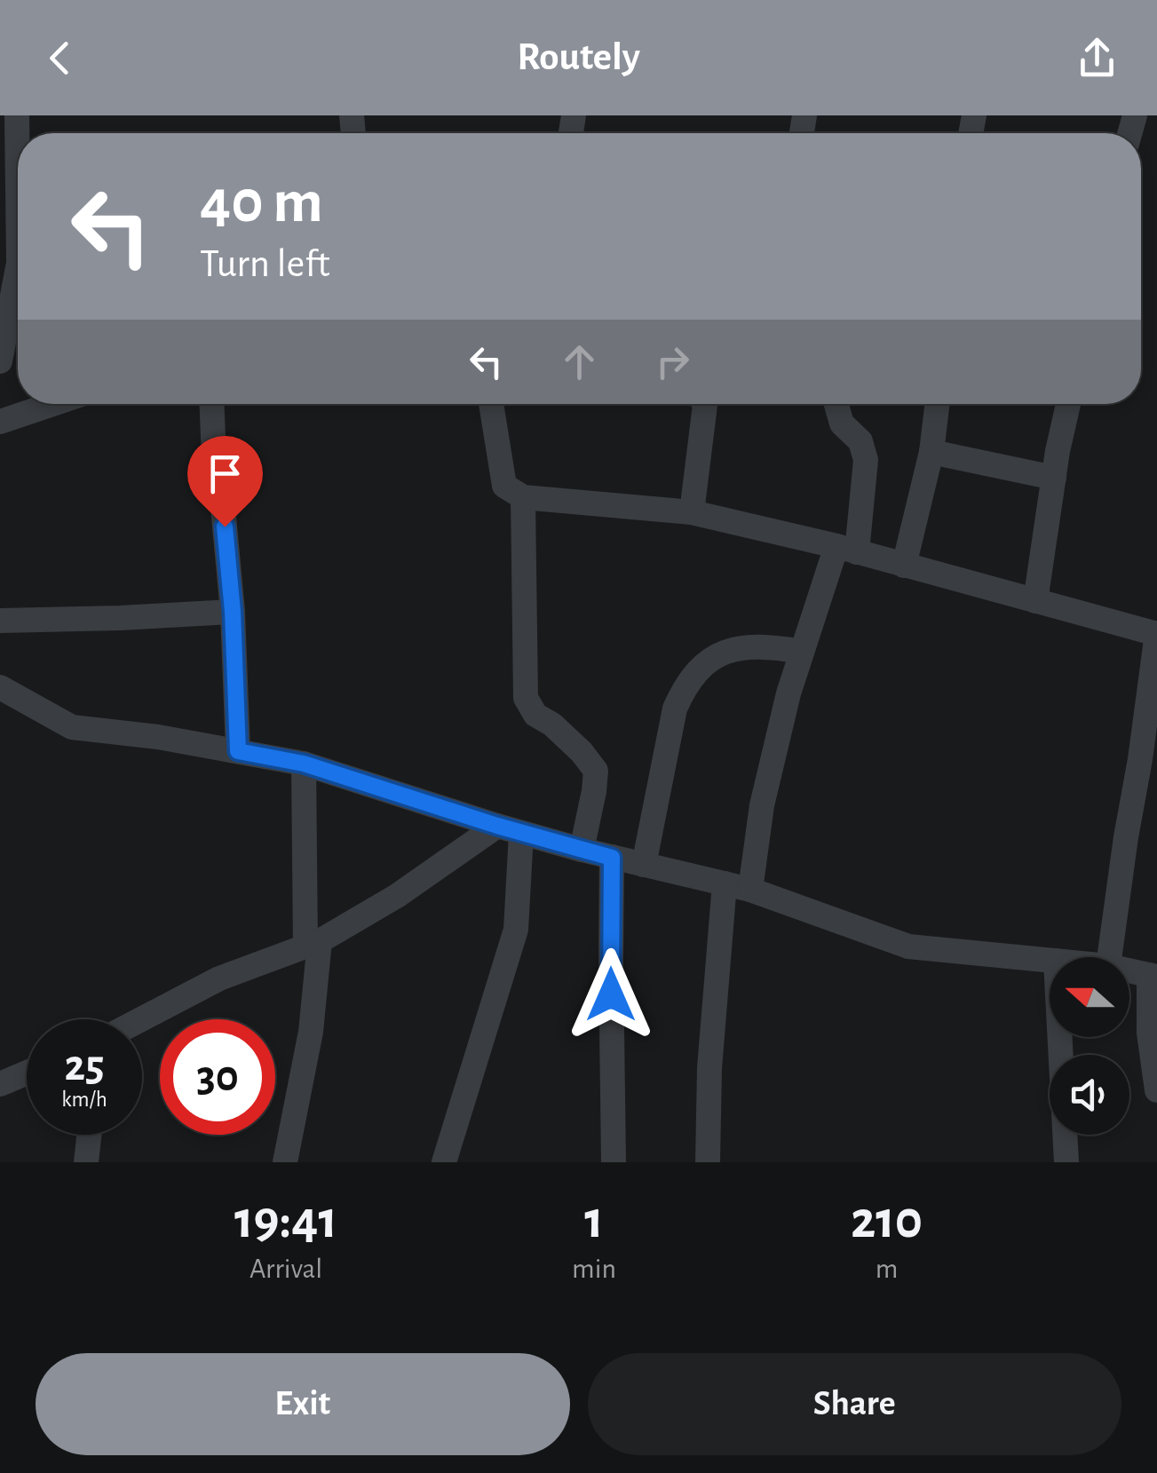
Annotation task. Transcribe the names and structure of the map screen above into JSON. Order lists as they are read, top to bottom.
{
  "north": "left",
  "page": {
    "header": "Routely",
    "turn": ["40 m", "Turn left"],
    "speed": "25 km/h",
    "limit": "30",
    "eta": [
      "19:41",
      "Arrival",
      "1",
      "min",
      "210",
      "m"
    ],
    "buttons": ["Exit", "Share"]
  }
}
